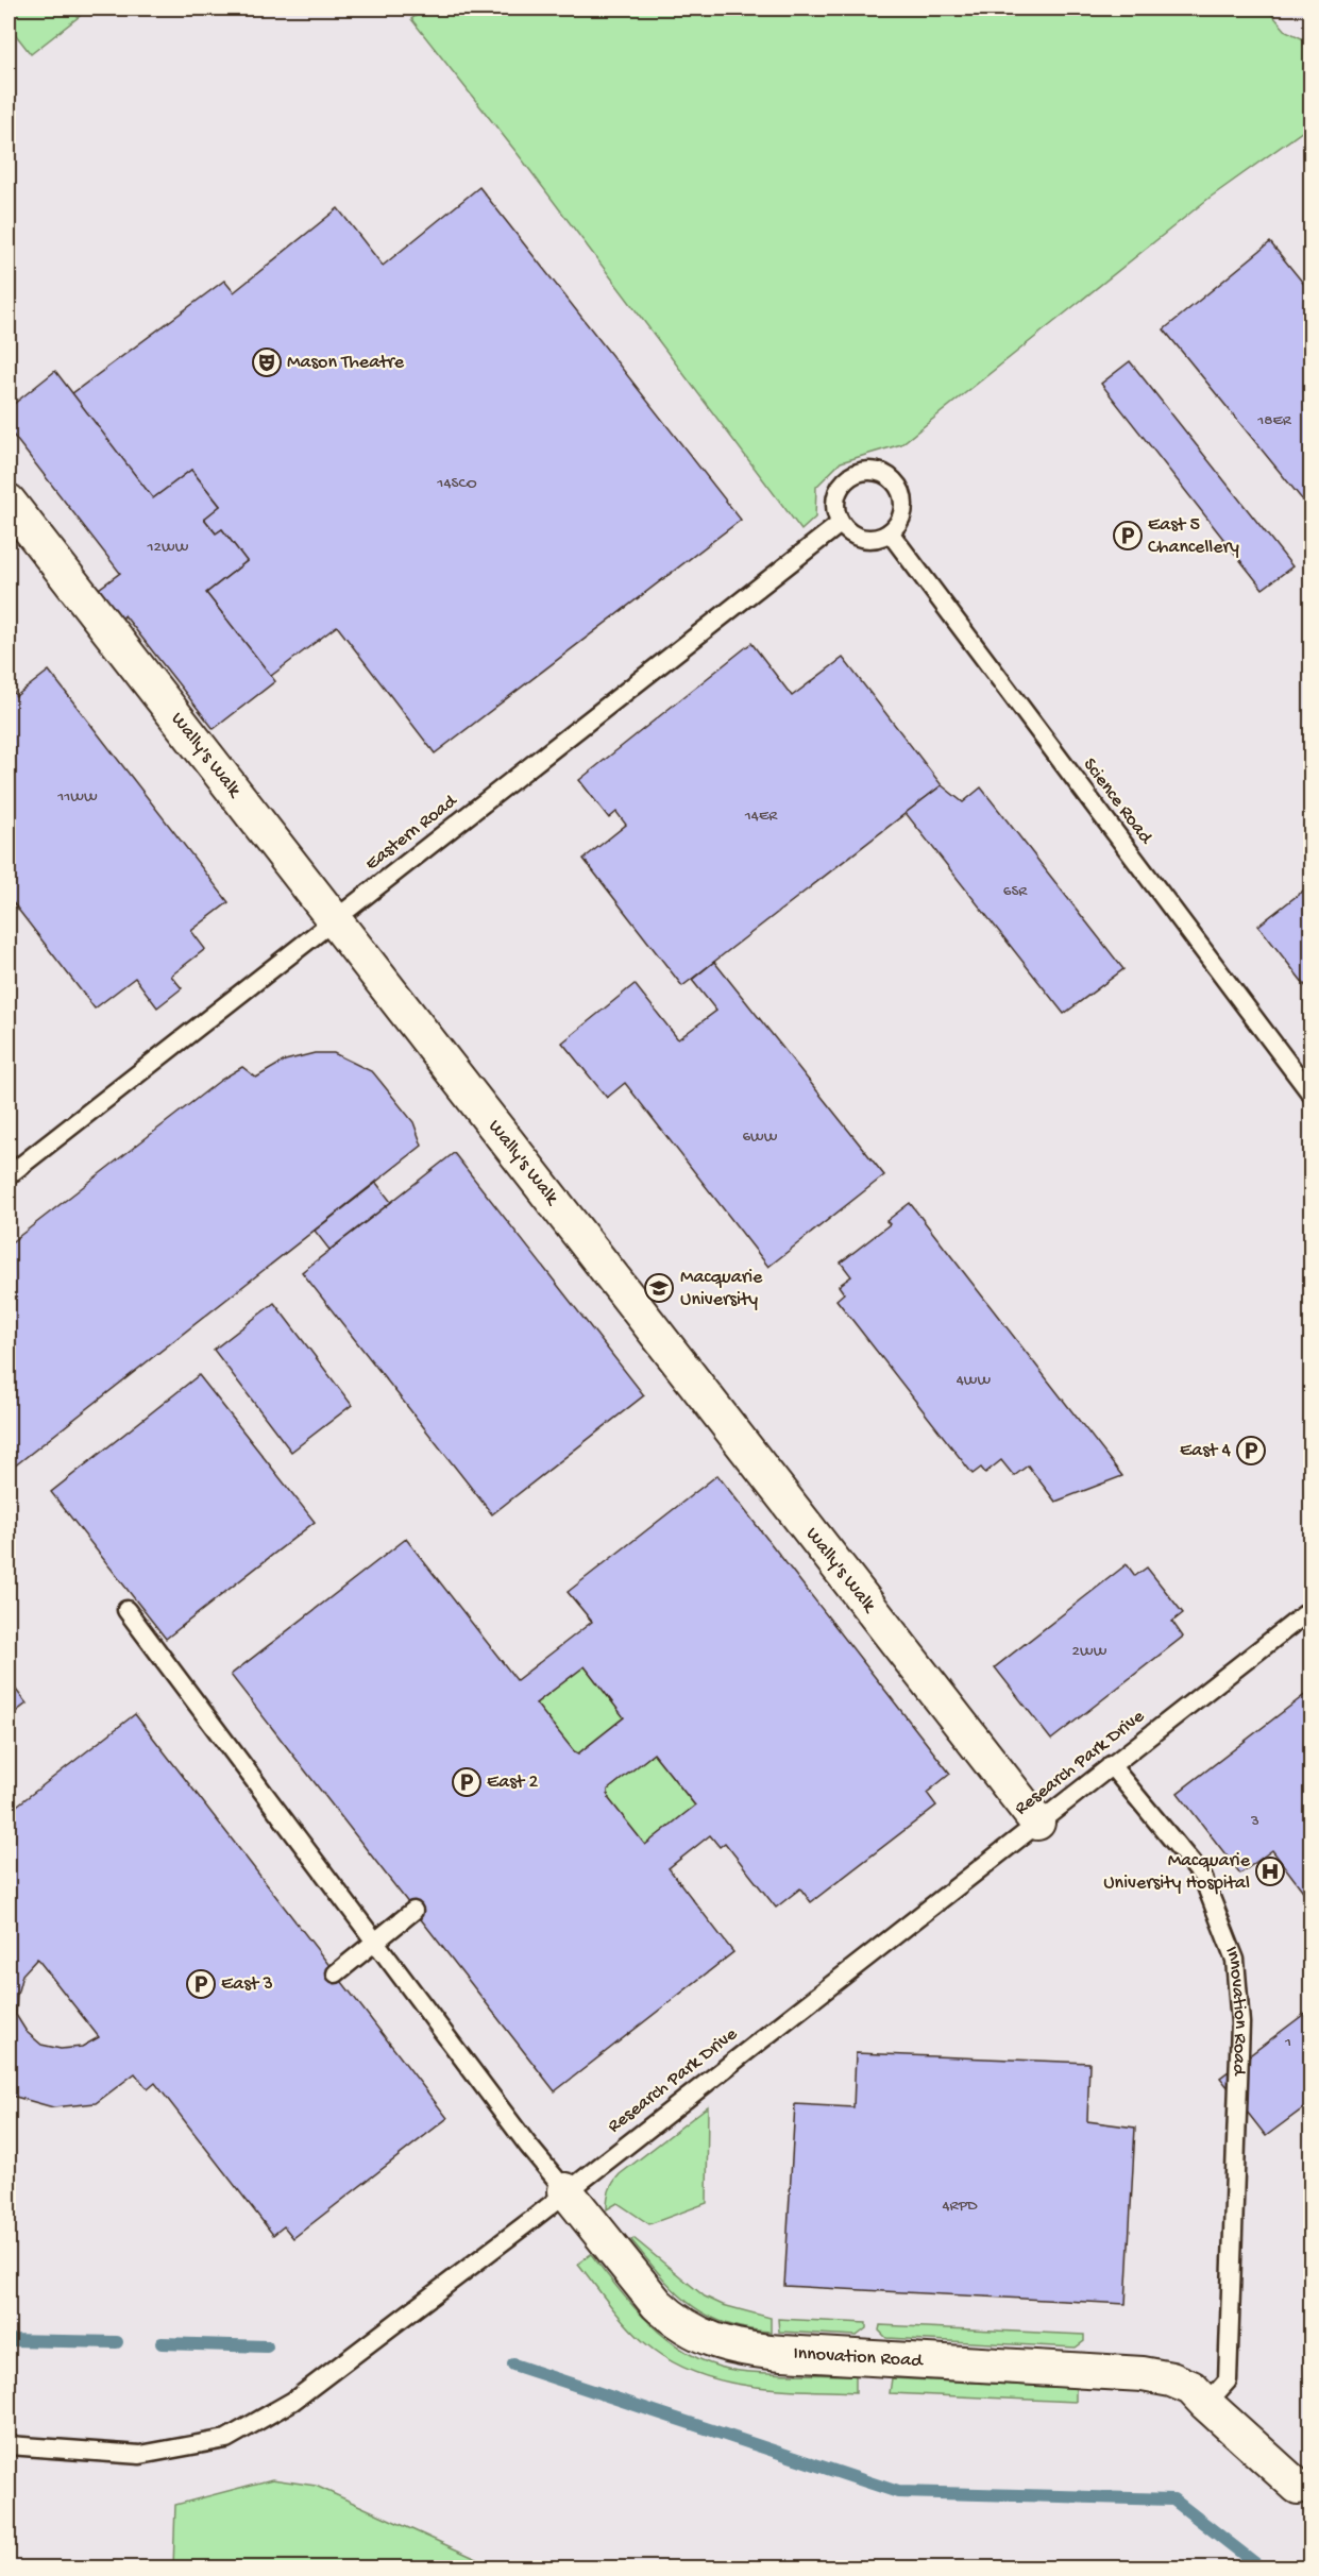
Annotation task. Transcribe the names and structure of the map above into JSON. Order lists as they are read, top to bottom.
{
  "streets": {
    "street": ["Wally's Walk", "Innovation Road"],
    "lane": ["Science Road", "Eastern Road", "Research Park Drive"]
  },
  "crossings": [
    ["Wally's Walk", "Eastern Road"],
    ["Wally's Walk", "Research Park Drive"],
    ["Science Road", "Eastern Road"],
    ["Research Park Drive", "Innovation Road"]
  ],
  "places": {
    "theatre": ["Mason Theatre"],
    "parking": [
      "East 5 Chancellery",
      "East 4",
      "East 2",
      "East 3"
    ],
    "school or university": ["Macquarie University"],
    "hospital": ["Macquarie University Hospital"]
  },
  "house_numbers": [
    "18ER",
    "14SCO",
    "12WW",
    "11WW",
    "14ER",
    "6SR",
    "6WW",
    "4WW",
    "2WW",
    "3",
    "1",
    "4RPD"
  ]
}
